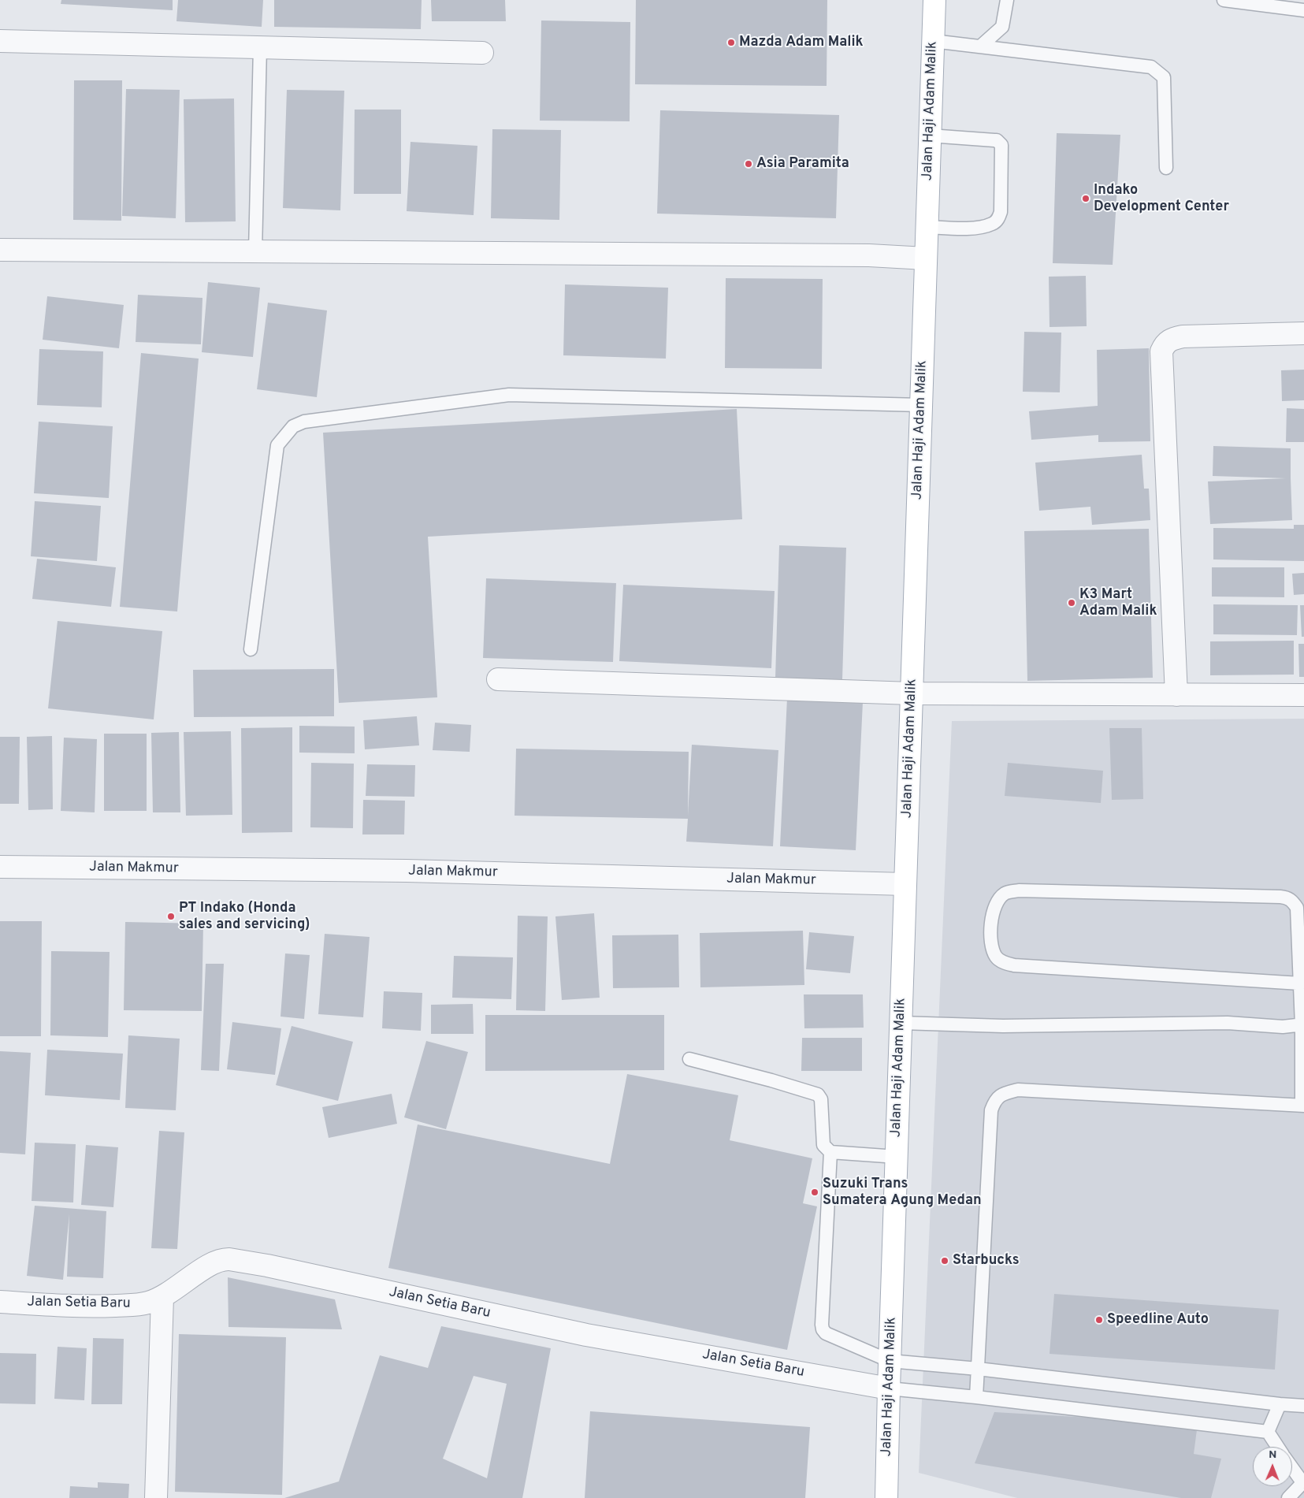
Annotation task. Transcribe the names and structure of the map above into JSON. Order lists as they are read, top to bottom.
{
  "streets": {
    "main road": ["Jalan Haji Adam Malik"],
    "street": ["Jalan Makmur", "Jalan Setia Baru"]
  },
  "crossings": [
    ["Jalan Haji Adam Malik", "Jalan Makmur"],
    ["Jalan Haji Adam Malik", "Jalan Setia Baru"]
  ],
  "places": [
    "Mazda Adam Malik",
    "Asia Paramita",
    "Indako Development Center",
    "K3 Mart Adam Malik",
    "PT Indako (Honda sales and servicing)",
    "Suzuki Trans Sumatera Agung Medan",
    "Starbucks",
    "Speedline Auto"
  ],
  "north": "top"
}
